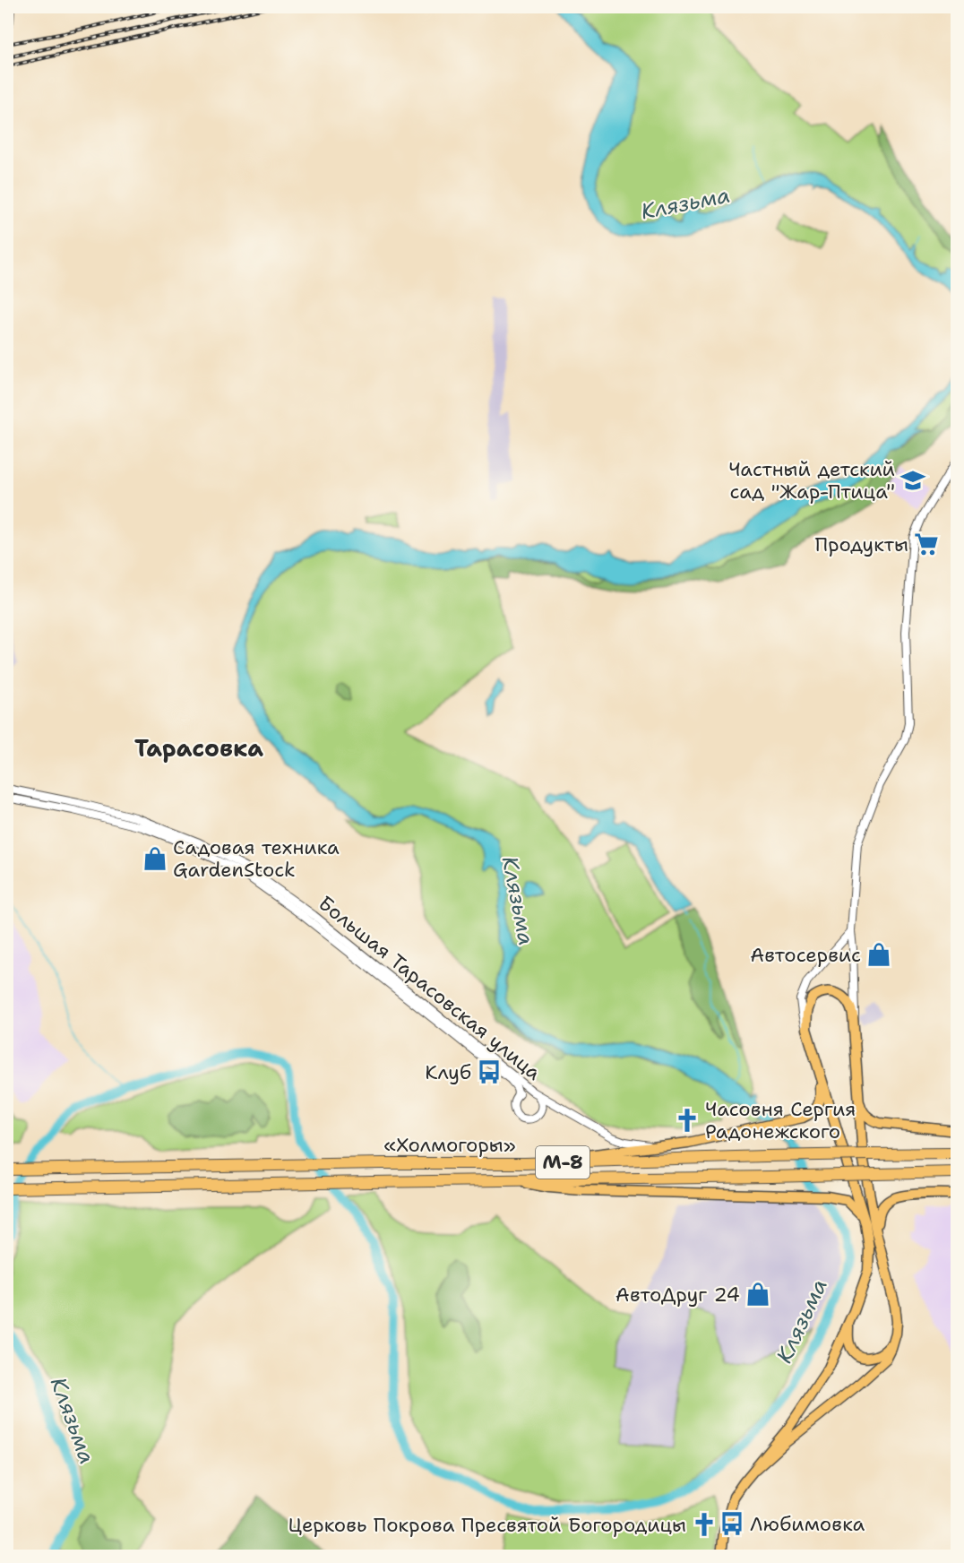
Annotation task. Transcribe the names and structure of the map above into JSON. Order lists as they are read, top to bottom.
{
  "streets": {
    "highway": ["«Холмогоры»", "М-8"],
    "street": ["Большая Тарасовская улица"]
  },
  "districts": ["Тарасовка"],
  "water": ["Клязьма"],
  "places": {
    "school or university": ["Частный детский сад \"Жар-Птица\""],
    "supermarket": ["Продукты"],
    "shop": ["Садовая техника GardenStock", "Автосервис", "АвтоДруг 24"],
    "bus stop": ["Клуб", "Любимовка"],
    "church": ["Часовня Сергия Радонежского", "Церковь Покрова Пресвятой Богородицы"]
  }
}
